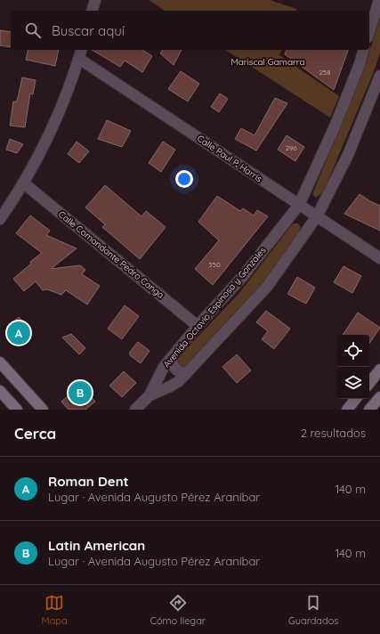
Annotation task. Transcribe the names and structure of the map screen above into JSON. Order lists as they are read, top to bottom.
{
  "streets": {
    "street": ["Calle Paul P. Harris", "Calle Comandante Pedro Canga", "Avenida Octavio Espinosa y Gonzales"]
  },
  "crossings": [
    ["Calle Paul P. Harris", "Avenida Octavio Espinosa y Gonzales"],
    ["Calle Comandante Pedro Canga", "Avenida Octavio Espinosa y Gonzales"]
  ],
  "parks": ["Mariscal Gamarra"],
  "house_numbers": ["258", "296", "350"],
  "page": {
    "search": "Buscar aquí",
    "pins": ["A", "B"],
    "heading": ["Cerca", "2 resultados"],
    "list": [
      {
        "mark": "A",
        "name": "Roman Dent",
        "note": "Lugar · Avenida Augusto Pérez Araníbar",
        "value": "140 m"
      },
      {
        "mark": "B",
        "name": "Latin American",
        "note": "Lugar · Avenida Augusto Pérez Araníbar",
        "value": "140 m"
      }
    ],
    "nav": ["Mapa", "Cómo llegar", "Guardados"]
  }
}
